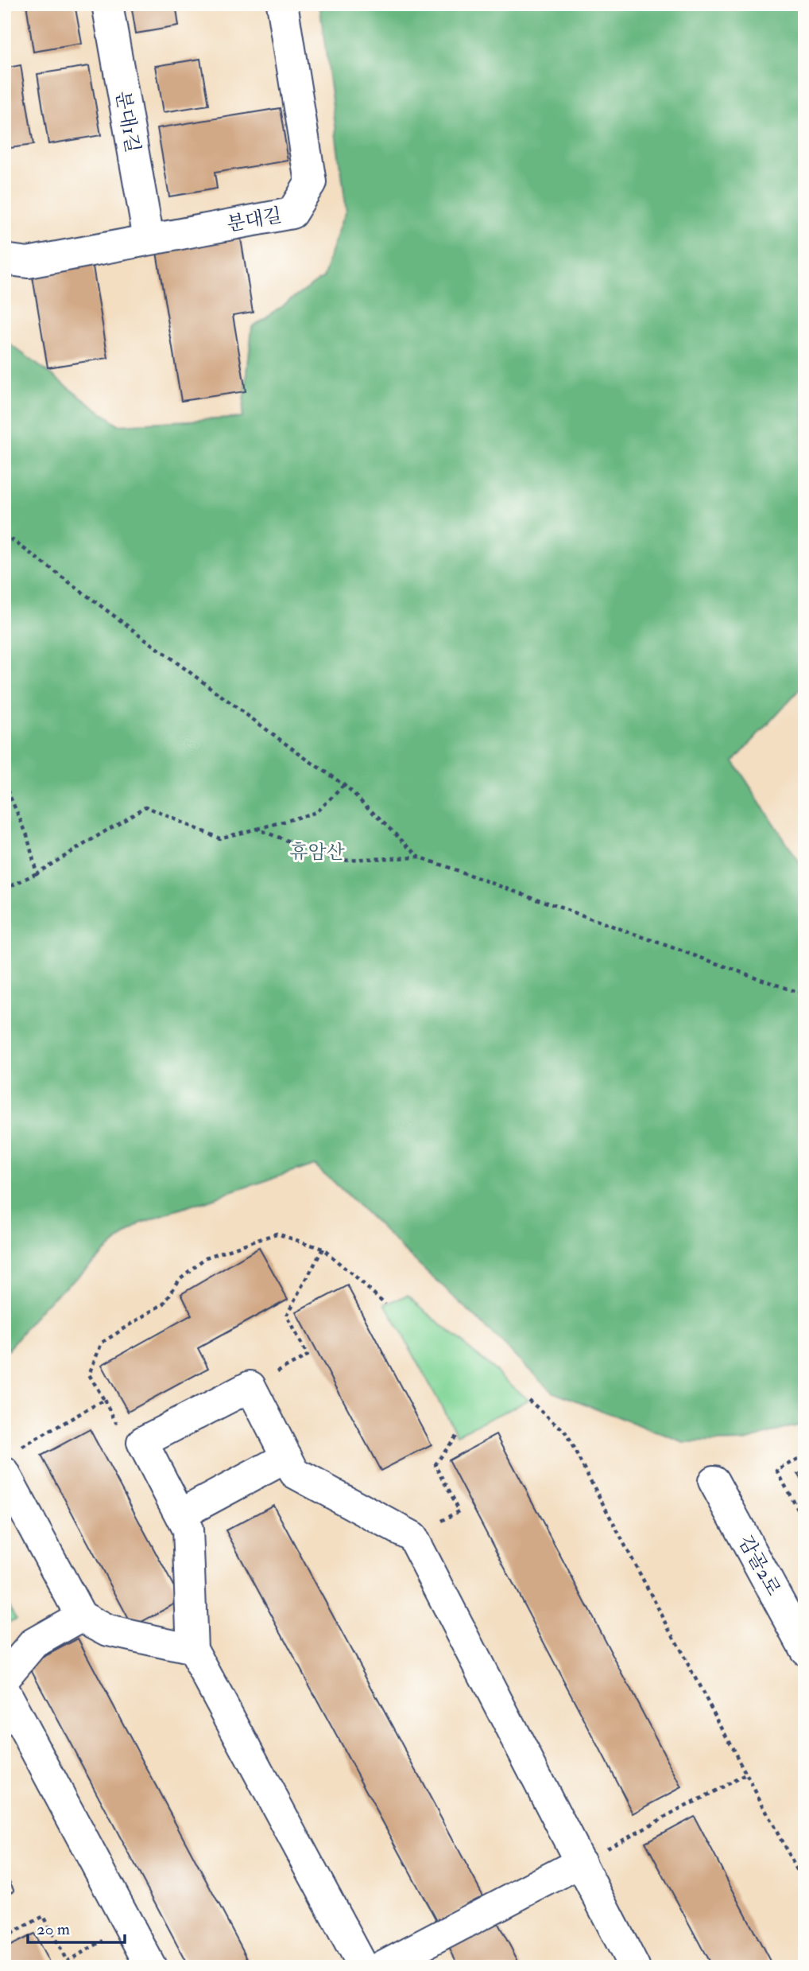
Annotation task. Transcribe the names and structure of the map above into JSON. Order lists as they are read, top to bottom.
{
  "streets": {
    "street": ["분대1길", "분대길", "감골2로"]
  },
  "crossings": [
    ["분대1길", "분대길"]
  ],
  "parks": ["휴암산"],
  "scale_bar": "20 m"
}
